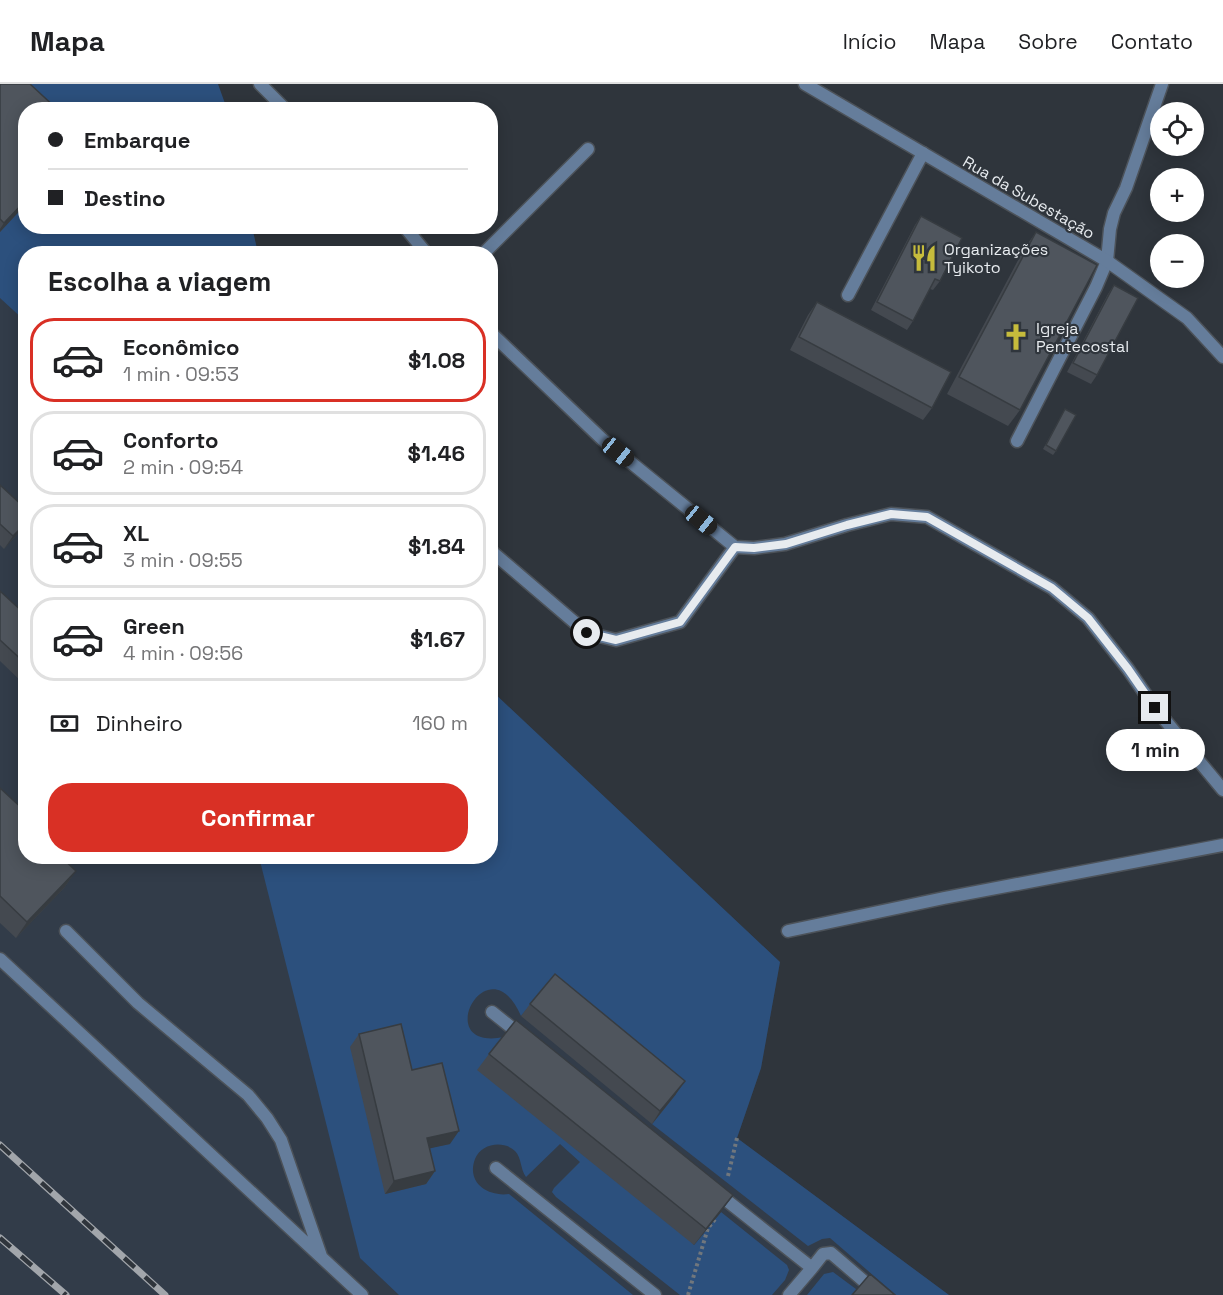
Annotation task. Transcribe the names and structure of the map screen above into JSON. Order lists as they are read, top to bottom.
{
  "streets": {
    "street": ["Rua da Subestação"]
  },
  "places": {
    "restaurant": ["Organizações Tyikoto"],
    "church": ["Igreja Pentecostal"]
  },
  "page": {
    "header": "Mapa",
    "nav": [
      "Início",
      "Mapa",
      "Sobre",
      "Contato"
    ],
    "map_buttons": ["+", "−"],
    "banner": ["Embarque", "Destino"],
    "heading": "Escolha a viagem",
    "list": [
      {
        "name": "Econômico",
        "note": "1 min · 09:53",
        "value": "$1.08"
      },
      {
        "name": "Conforto",
        "note": "2 min · 09:54",
        "value": "$1.46"
      },
      {
        "name": "XL",
        "note": "3 min · 09:55",
        "value": "$1.84"
      },
      {
        "name": "Green",
        "note": "4 min · 09:56",
        "value": "$1.67"
      }
    ],
    "pay": ["Dinheiro", "160 m"],
    "bubble": "1 min",
    "buttons": "Confirmar"
  }
}
